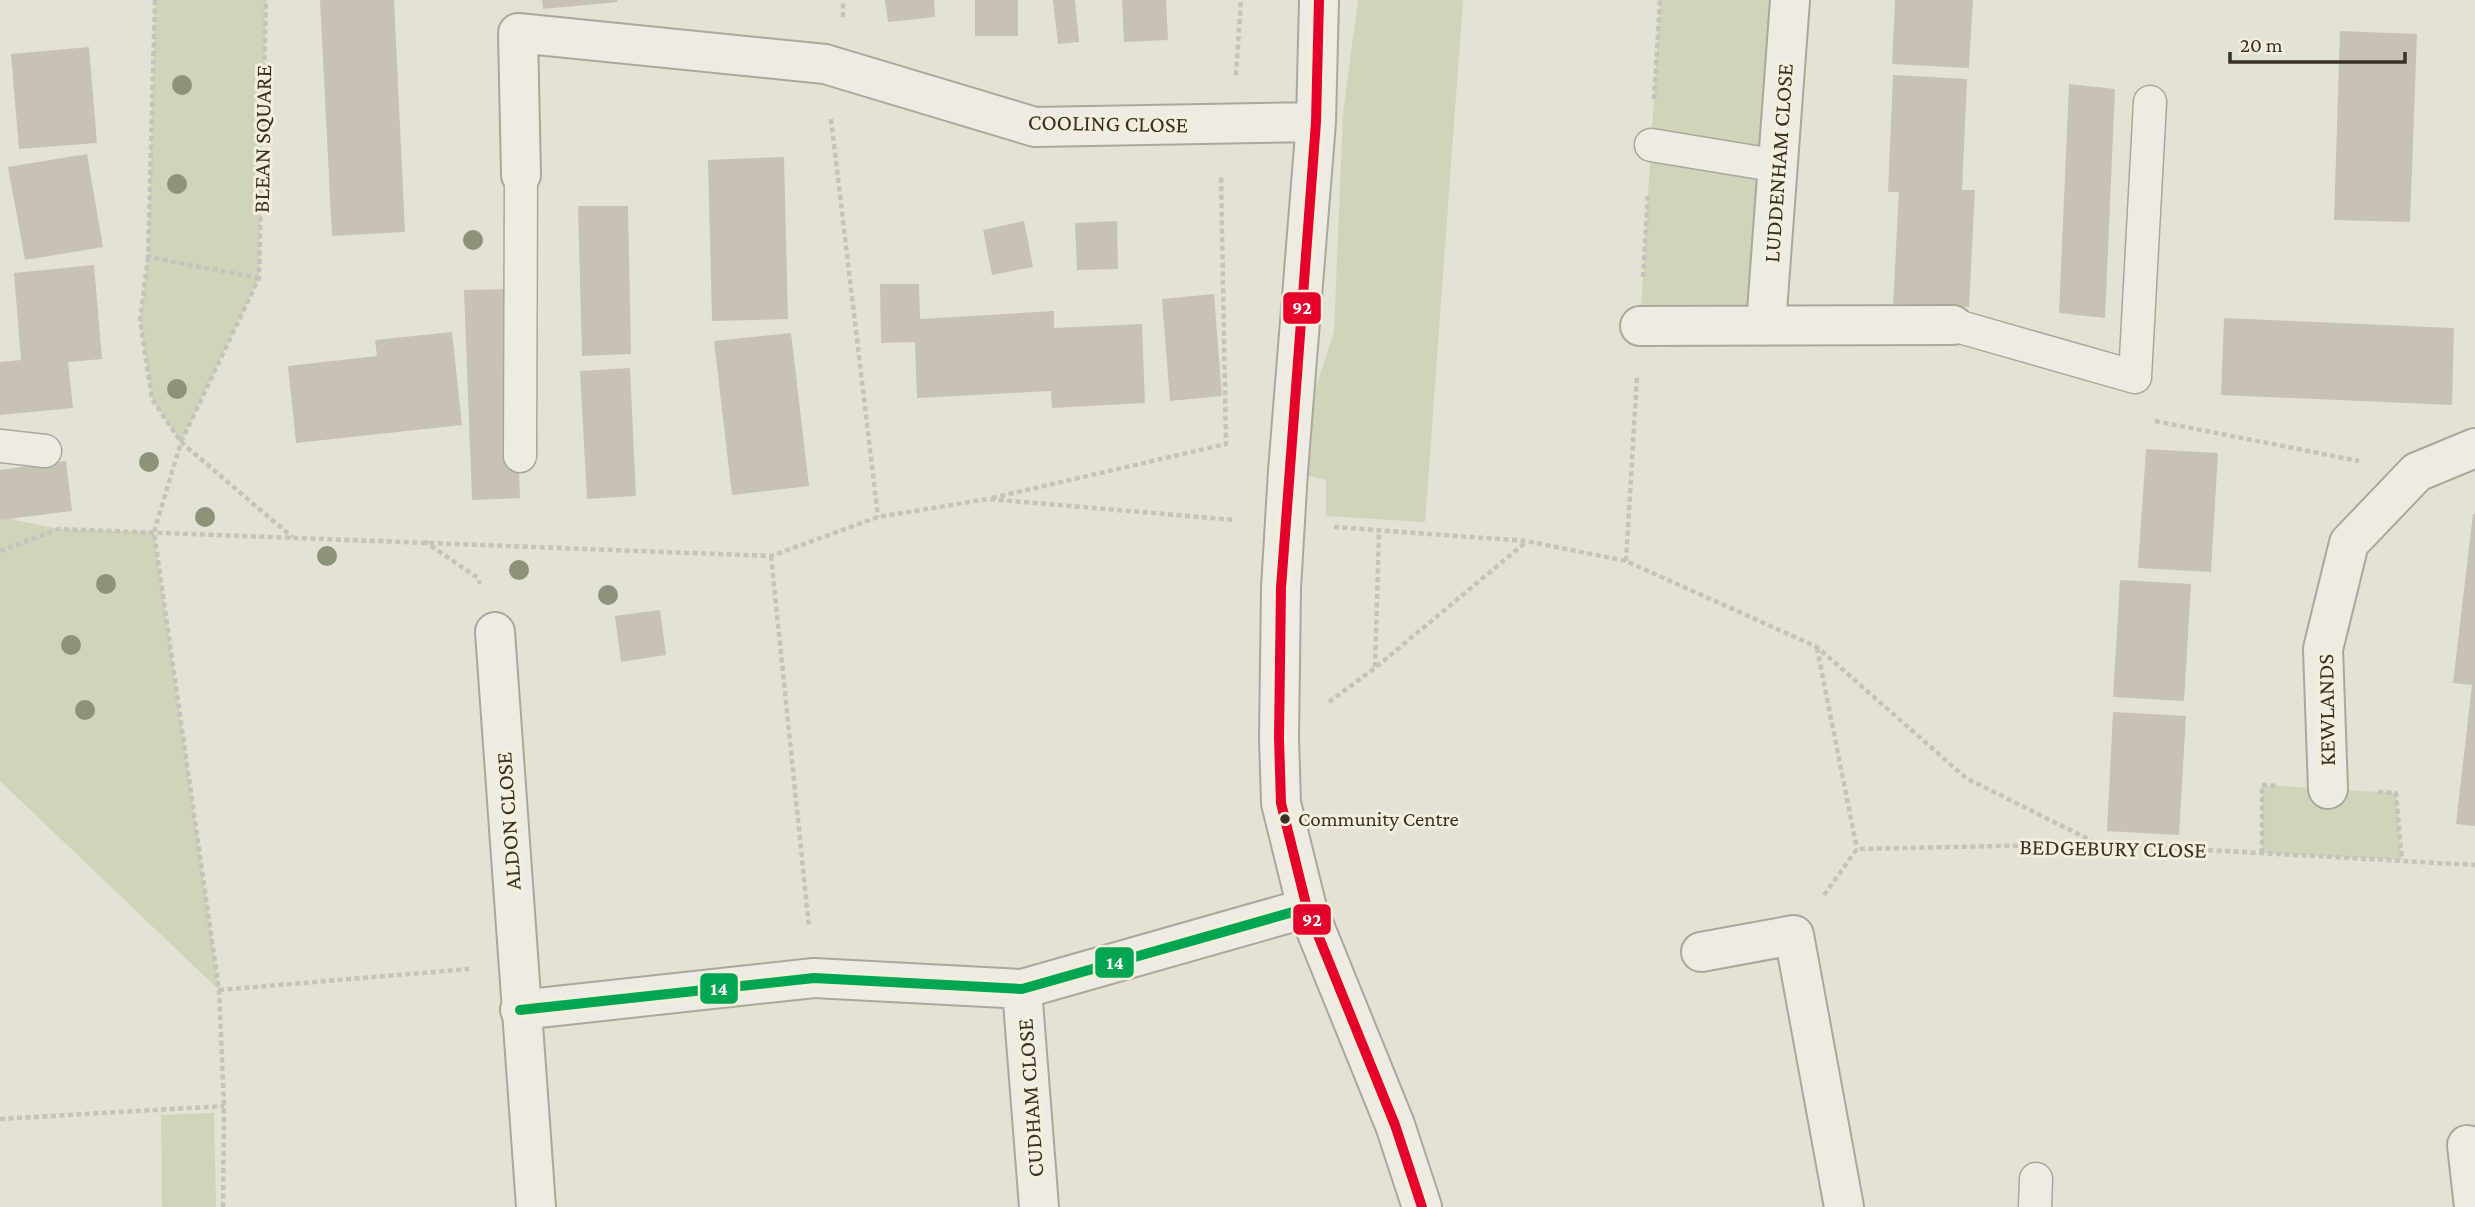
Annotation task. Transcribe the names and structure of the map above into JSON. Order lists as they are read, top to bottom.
{
  "streets": {
    "street": [
      "COOLING CLOSE",
      "LUDDENHAM CLOSE",
      "KEWLANDS",
      "ALDON CLOSE",
      "CUDHAM CLOSE"
    ],
    "path": ["BLEAN SQUARE", "BEDGEBURY CLOSE"]
  },
  "places": ["Community Centre"],
  "lines": ["transit line 92", "transit line 14"],
  "scale_bar": "20 m"
}
